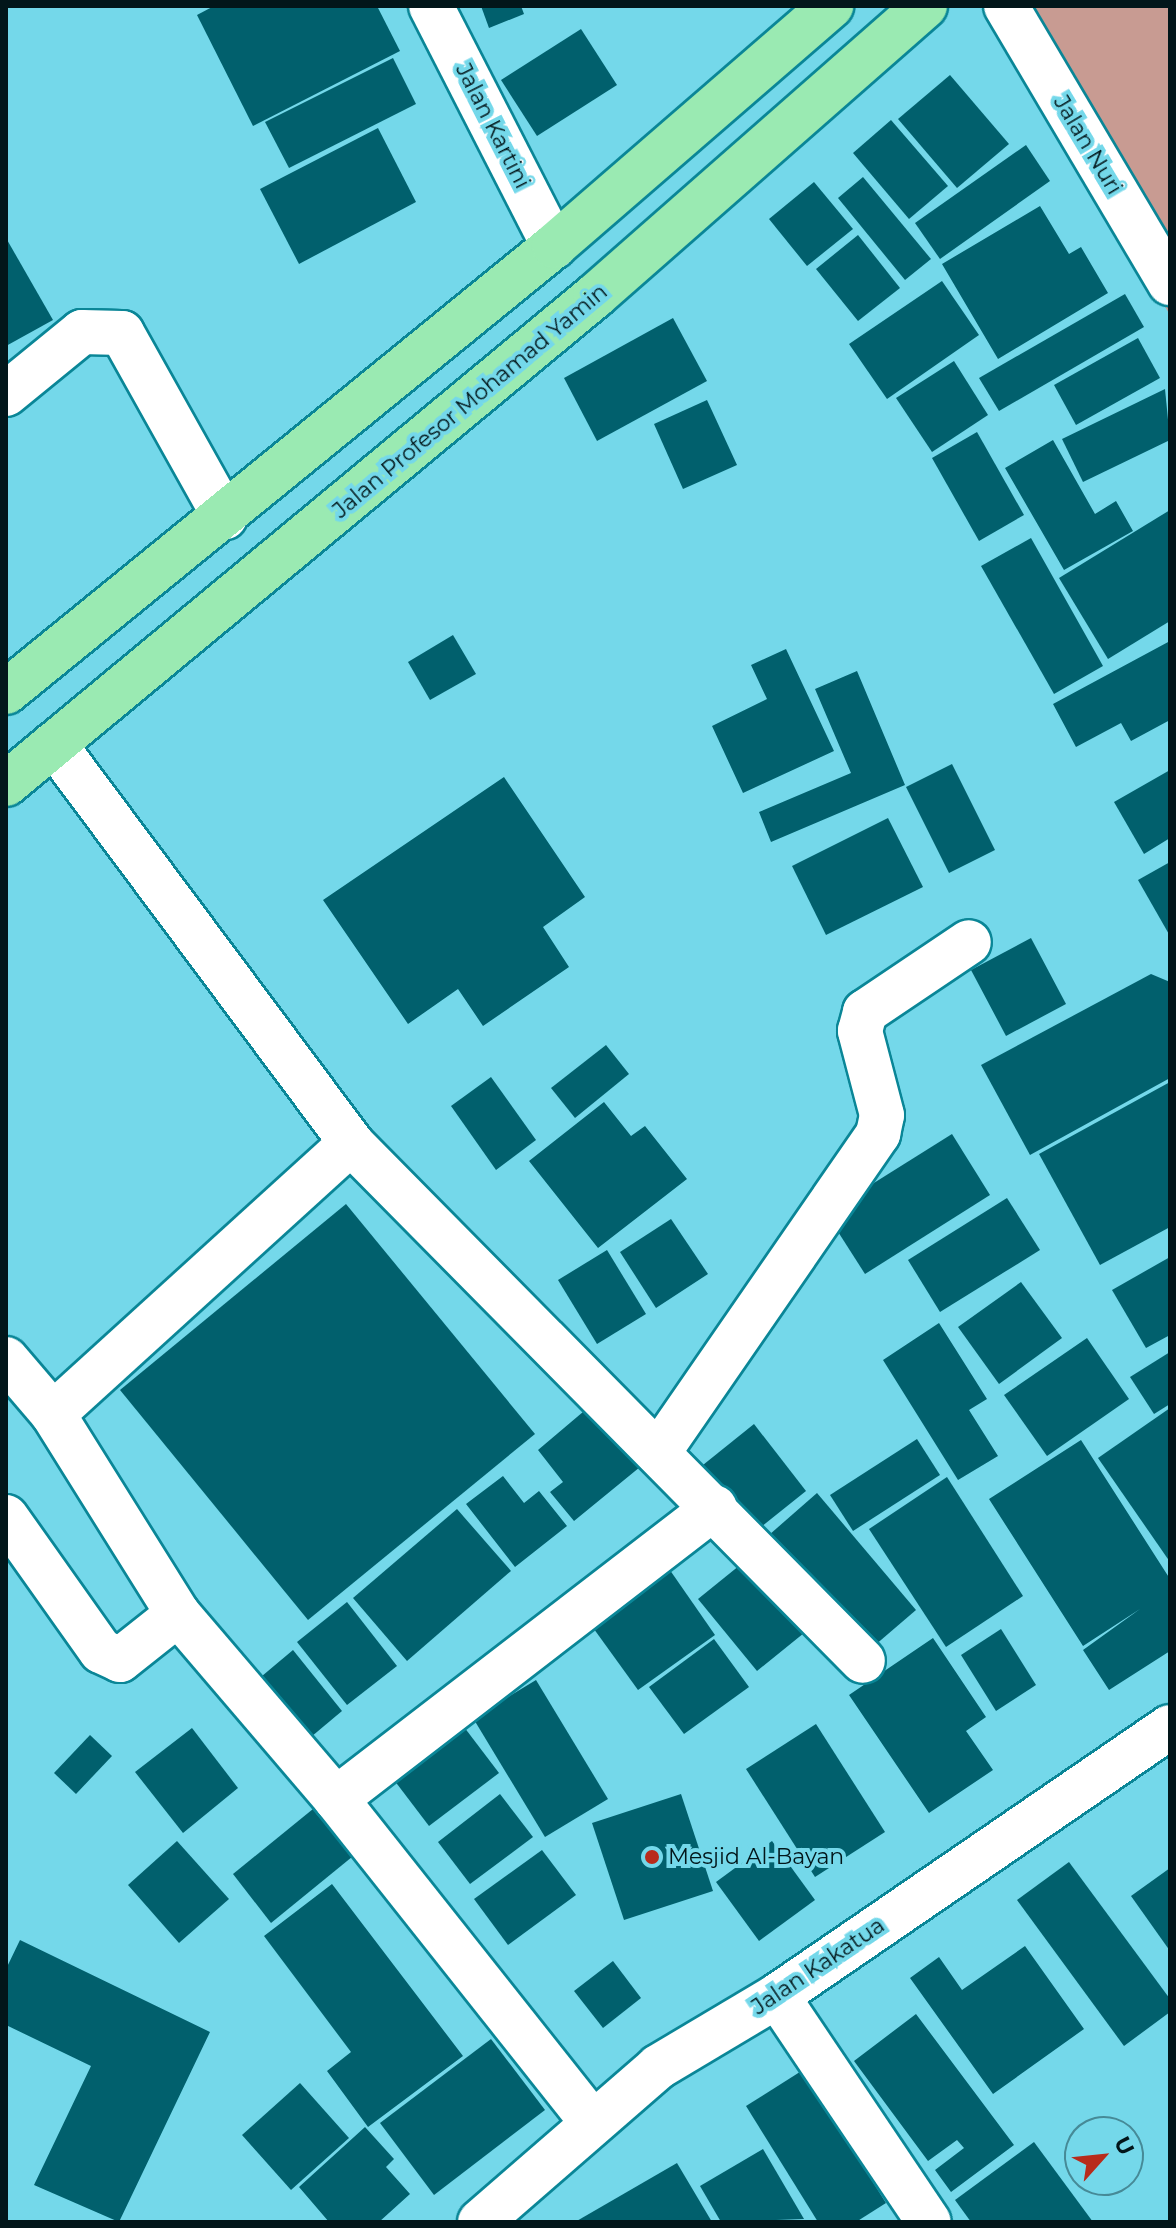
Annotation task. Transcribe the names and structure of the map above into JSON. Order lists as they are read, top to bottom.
{
  "streets": {
    "main road": ["Jalan Profesor Mohamad Yamin"],
    "street": ["Jalan Kartini", "Jalan Nuri", "Jalan Kakatua"]
  },
  "places": ["Mesjid Al-Bayan"],
  "north": "top right"
}
